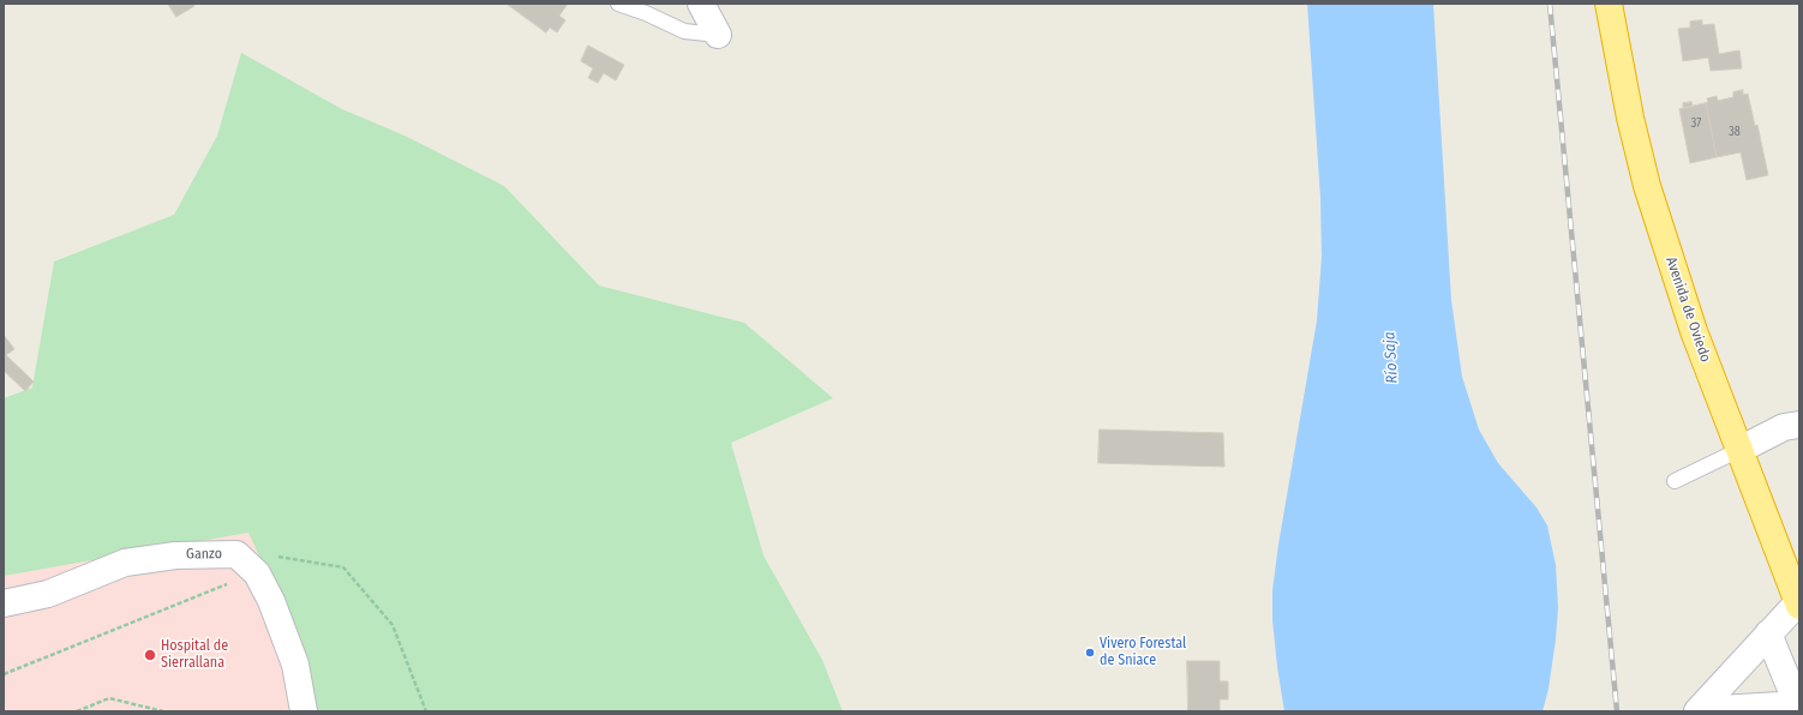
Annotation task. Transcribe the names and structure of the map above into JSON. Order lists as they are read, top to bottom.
{
  "streets": {
    "highway": ["Avenida de Oviedo"],
    "street": ["Ganzo"]
  },
  "water": ["Río Saja"],
  "places": ["Vivero Forestal de Sniace", "Hospital de Sierrallana"],
  "house_numbers": ["37", "38"]
}
